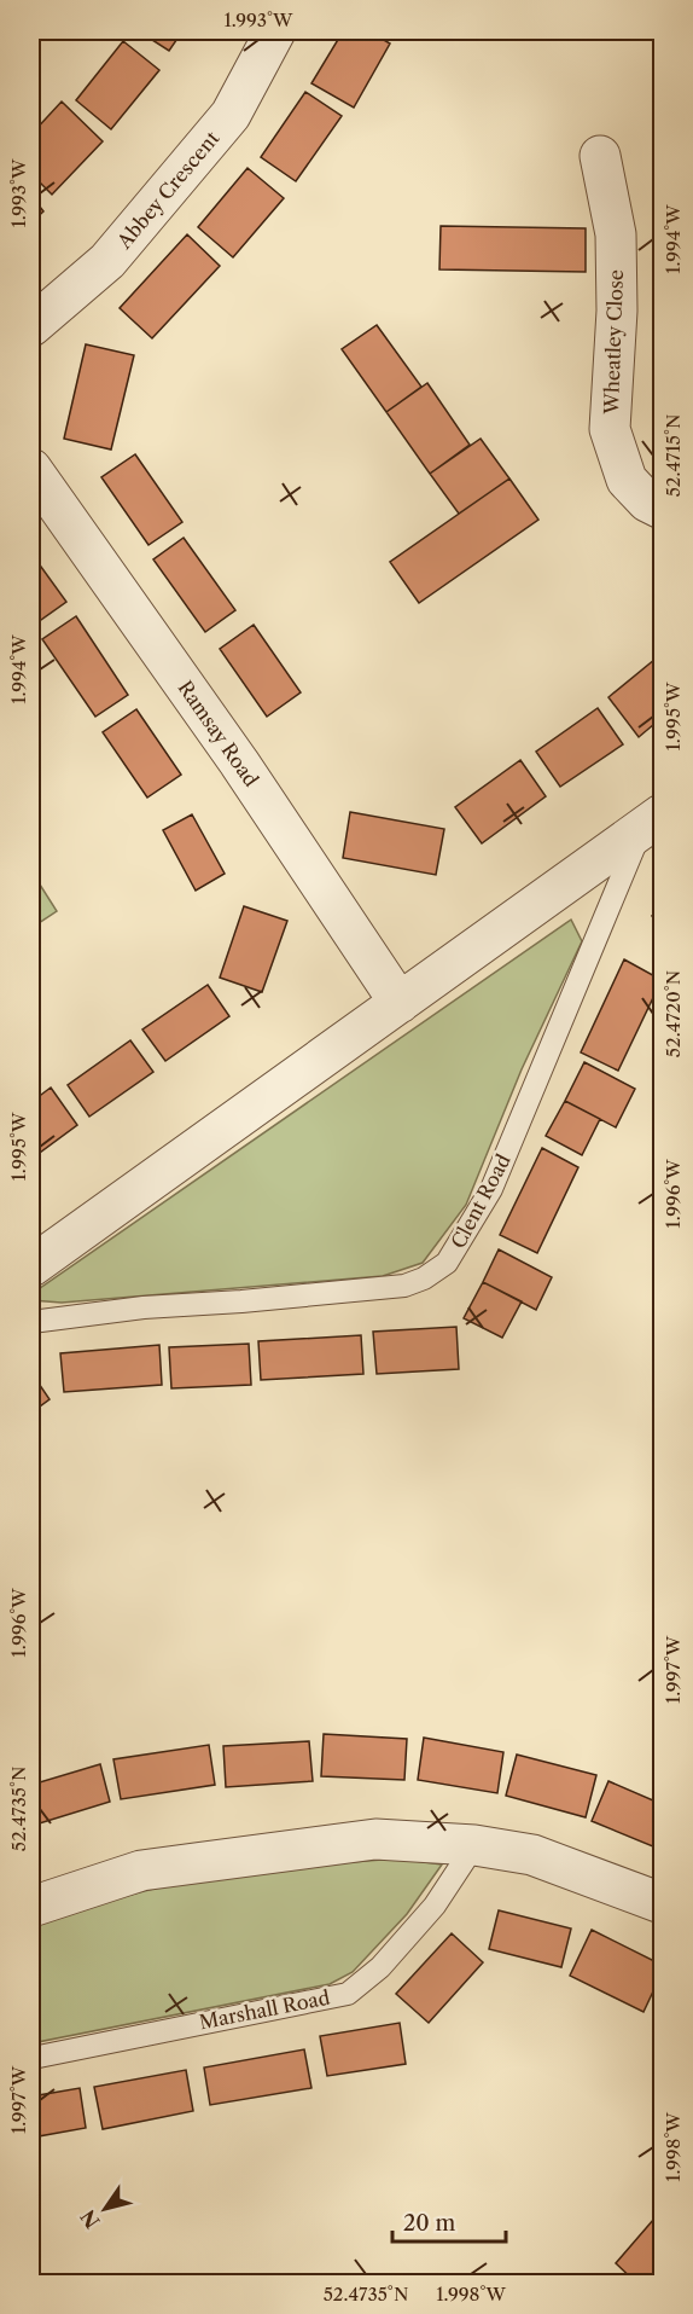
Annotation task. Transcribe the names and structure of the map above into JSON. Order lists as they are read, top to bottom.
{
  "streets": {
    "street": [
      "Abbey Crescent",
      "Wheatley Close",
      "Ramsay Road",
      "Clent Road"
    ],
    "lane": ["Marshall Road"]
  },
  "crossings": [
    ["Ramsay Road", "Clent Road"]
  ],
  "scale_bar": "20 m",
  "north": "bottom left",
  "coordinates": [
    "1.993°W",
    "1.994°W",
    "52.4715°N",
    "1.995°W",
    "52.4720°N",
    "1.996°W",
    "1.997°W",
    "52.4735°N",
    "1.998°W"
  ]
}
